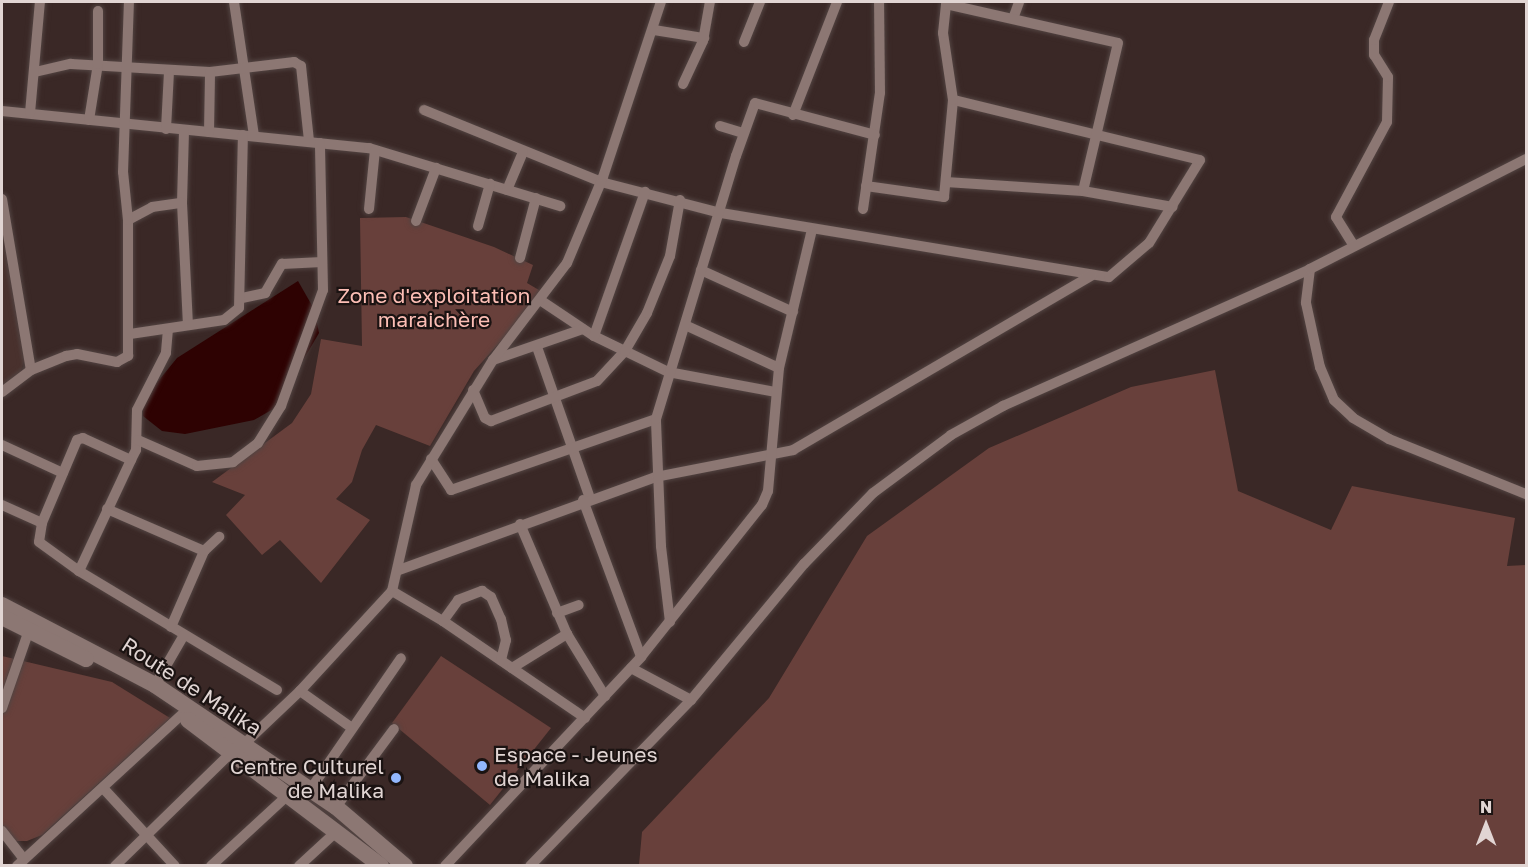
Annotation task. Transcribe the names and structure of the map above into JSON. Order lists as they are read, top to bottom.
{
  "streets": {
    "main road": ["Route de Malika"]
  },
  "parks": ["Zone d'exploitation maraichère"],
  "places": ["Espace - Jeunes de Malika", "Centre Culturel de Malika"],
  "north": "top"
}
